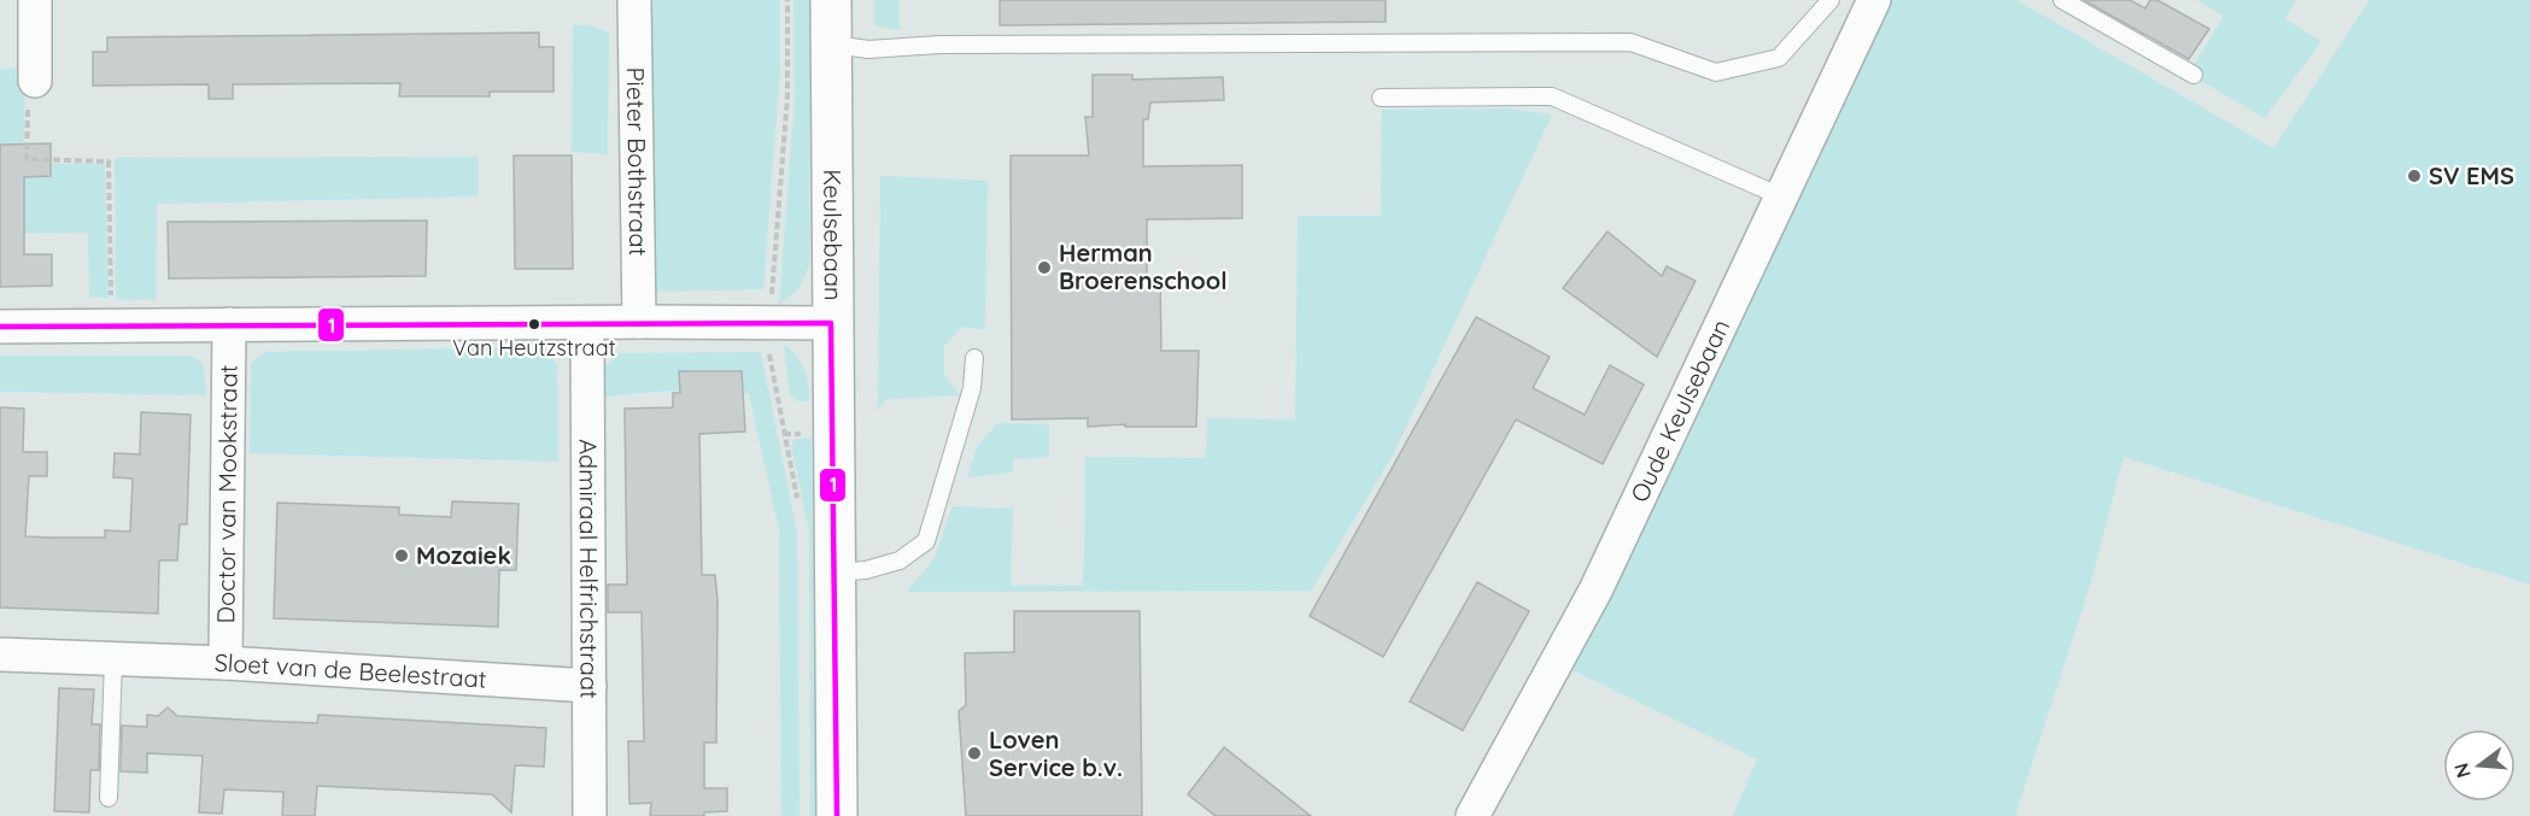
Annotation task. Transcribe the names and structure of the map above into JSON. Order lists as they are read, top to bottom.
{
  "streets": {
    "street": [
      "Pieter Bothstraat",
      "Keulsebaan",
      "Oude Keulsebaan",
      "Doctor van Mookstraat",
      "Admiraal Helfrichstraat",
      "Sloet van de Beelestraat"
    ]
  },
  "crossings": [
    ["Doctor van Mookstraat", "Sloet van de Beelestraat"],
    ["Admiraal Helfrichstraat", "Sloet van de Beelestraat"]
  ],
  "places": [
    "SV EMS",
    "Herman Broerenschool",
    "Van Heutzstraat",
    "Mozaiek",
    "Loven Service b.v."
  ],
  "lines": ["transit line 1"],
  "north": "left"
}
